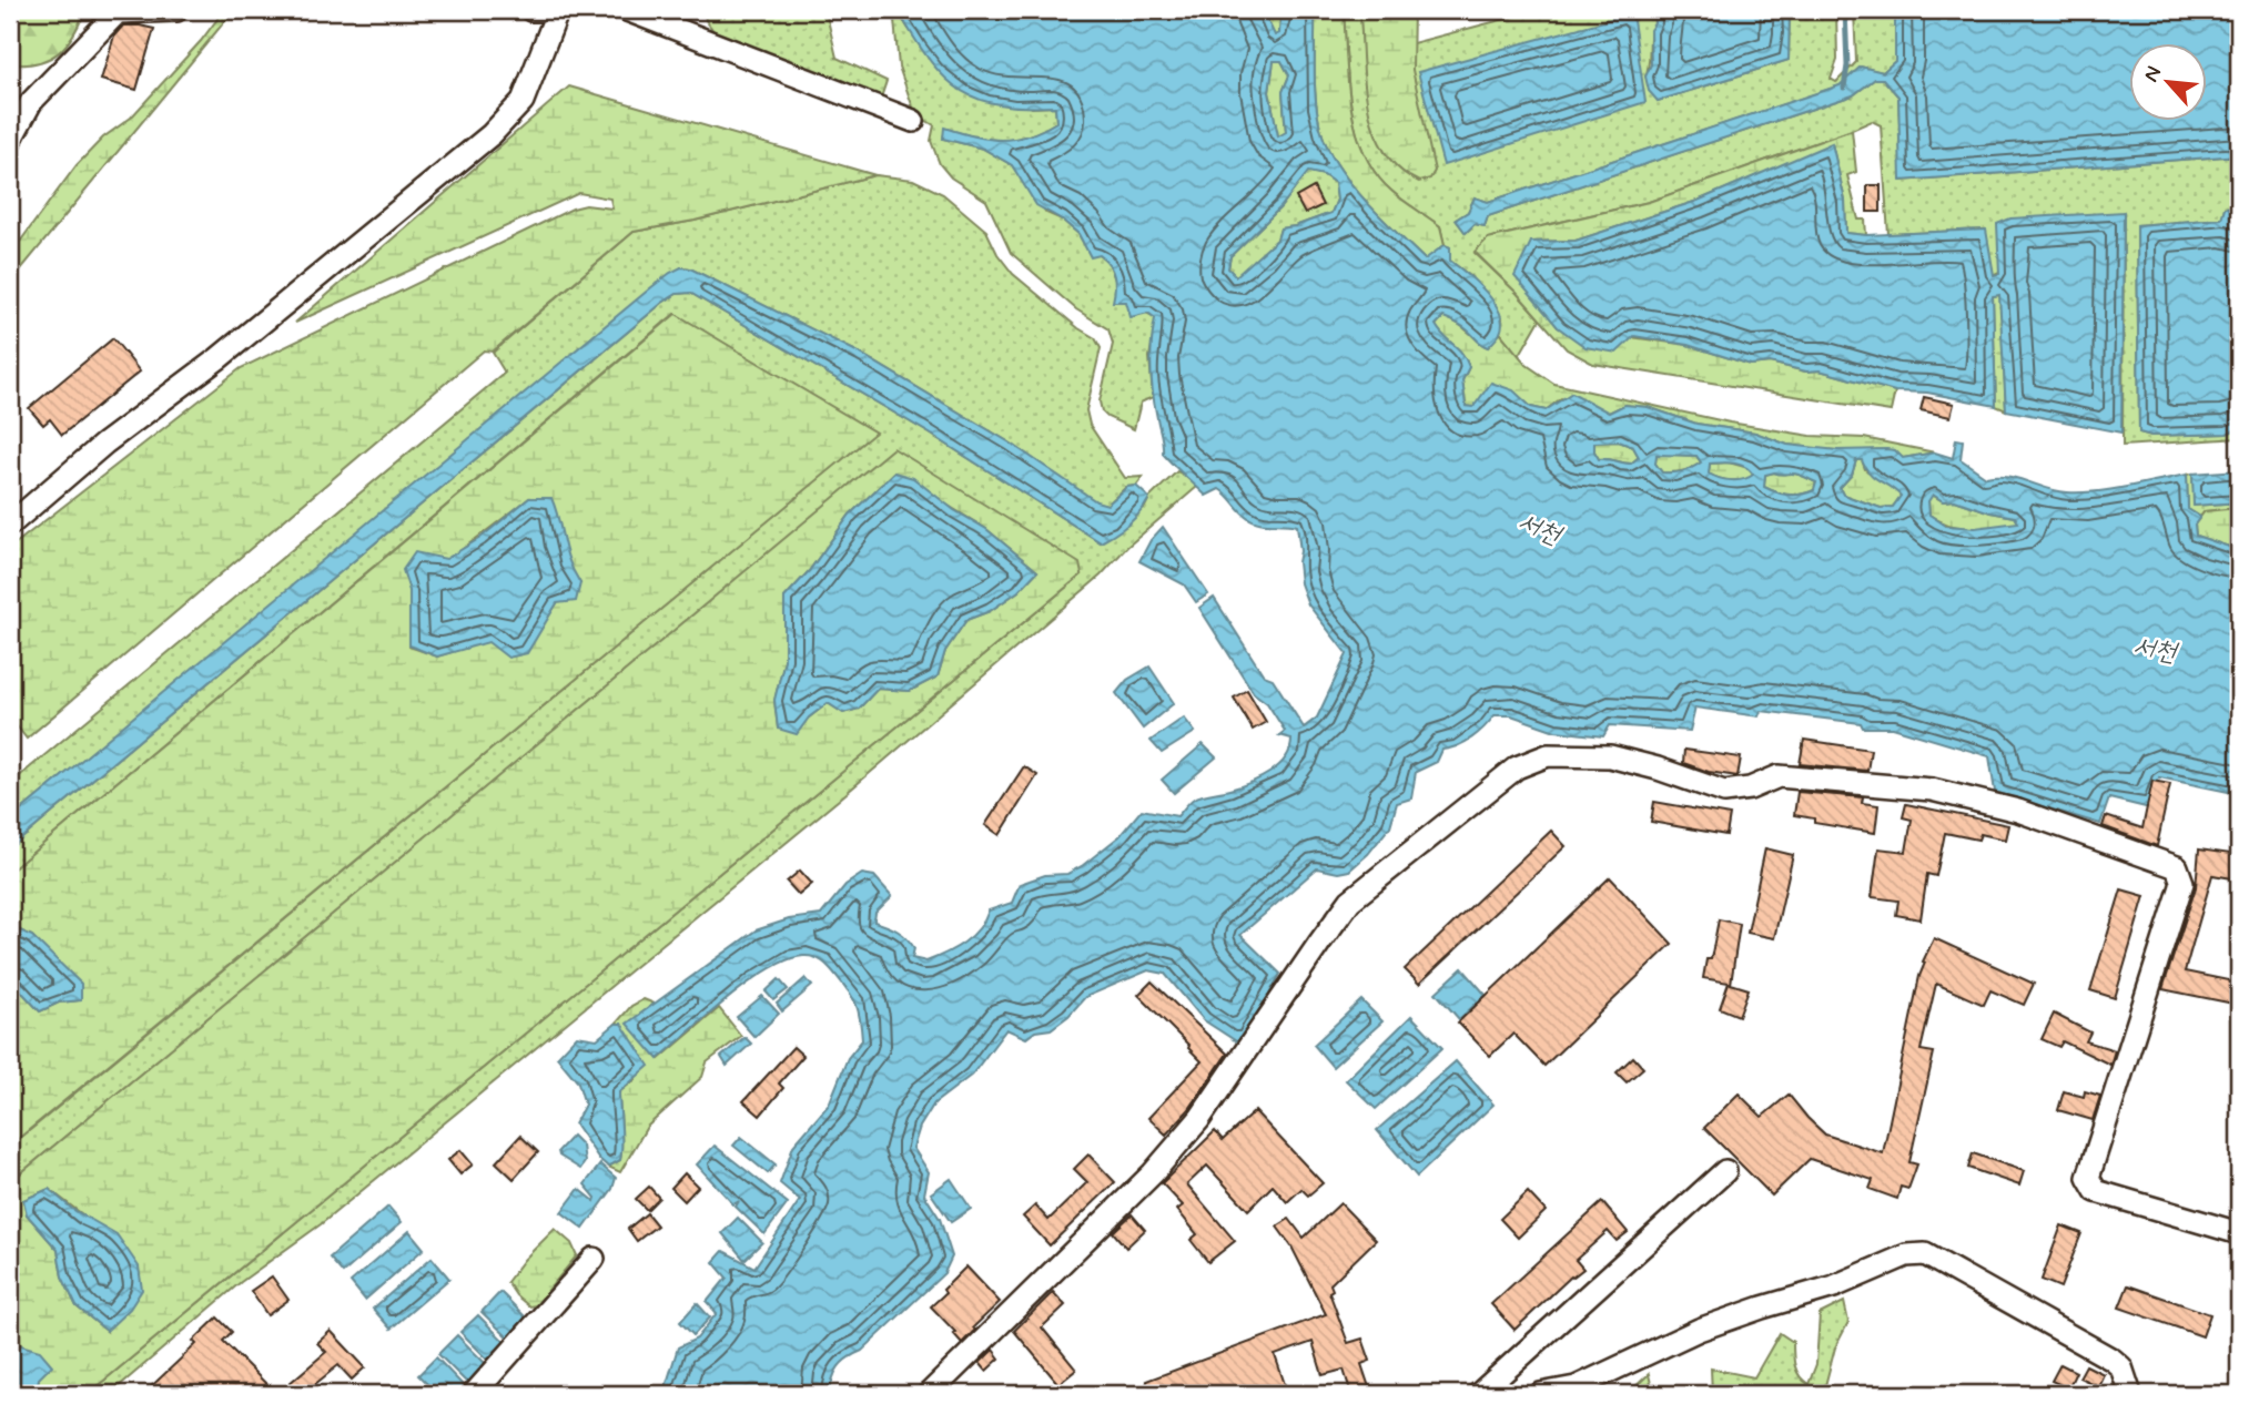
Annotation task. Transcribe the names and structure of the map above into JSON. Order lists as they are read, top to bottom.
{
  "water": ["서천"],
  "north": "top left"
}
